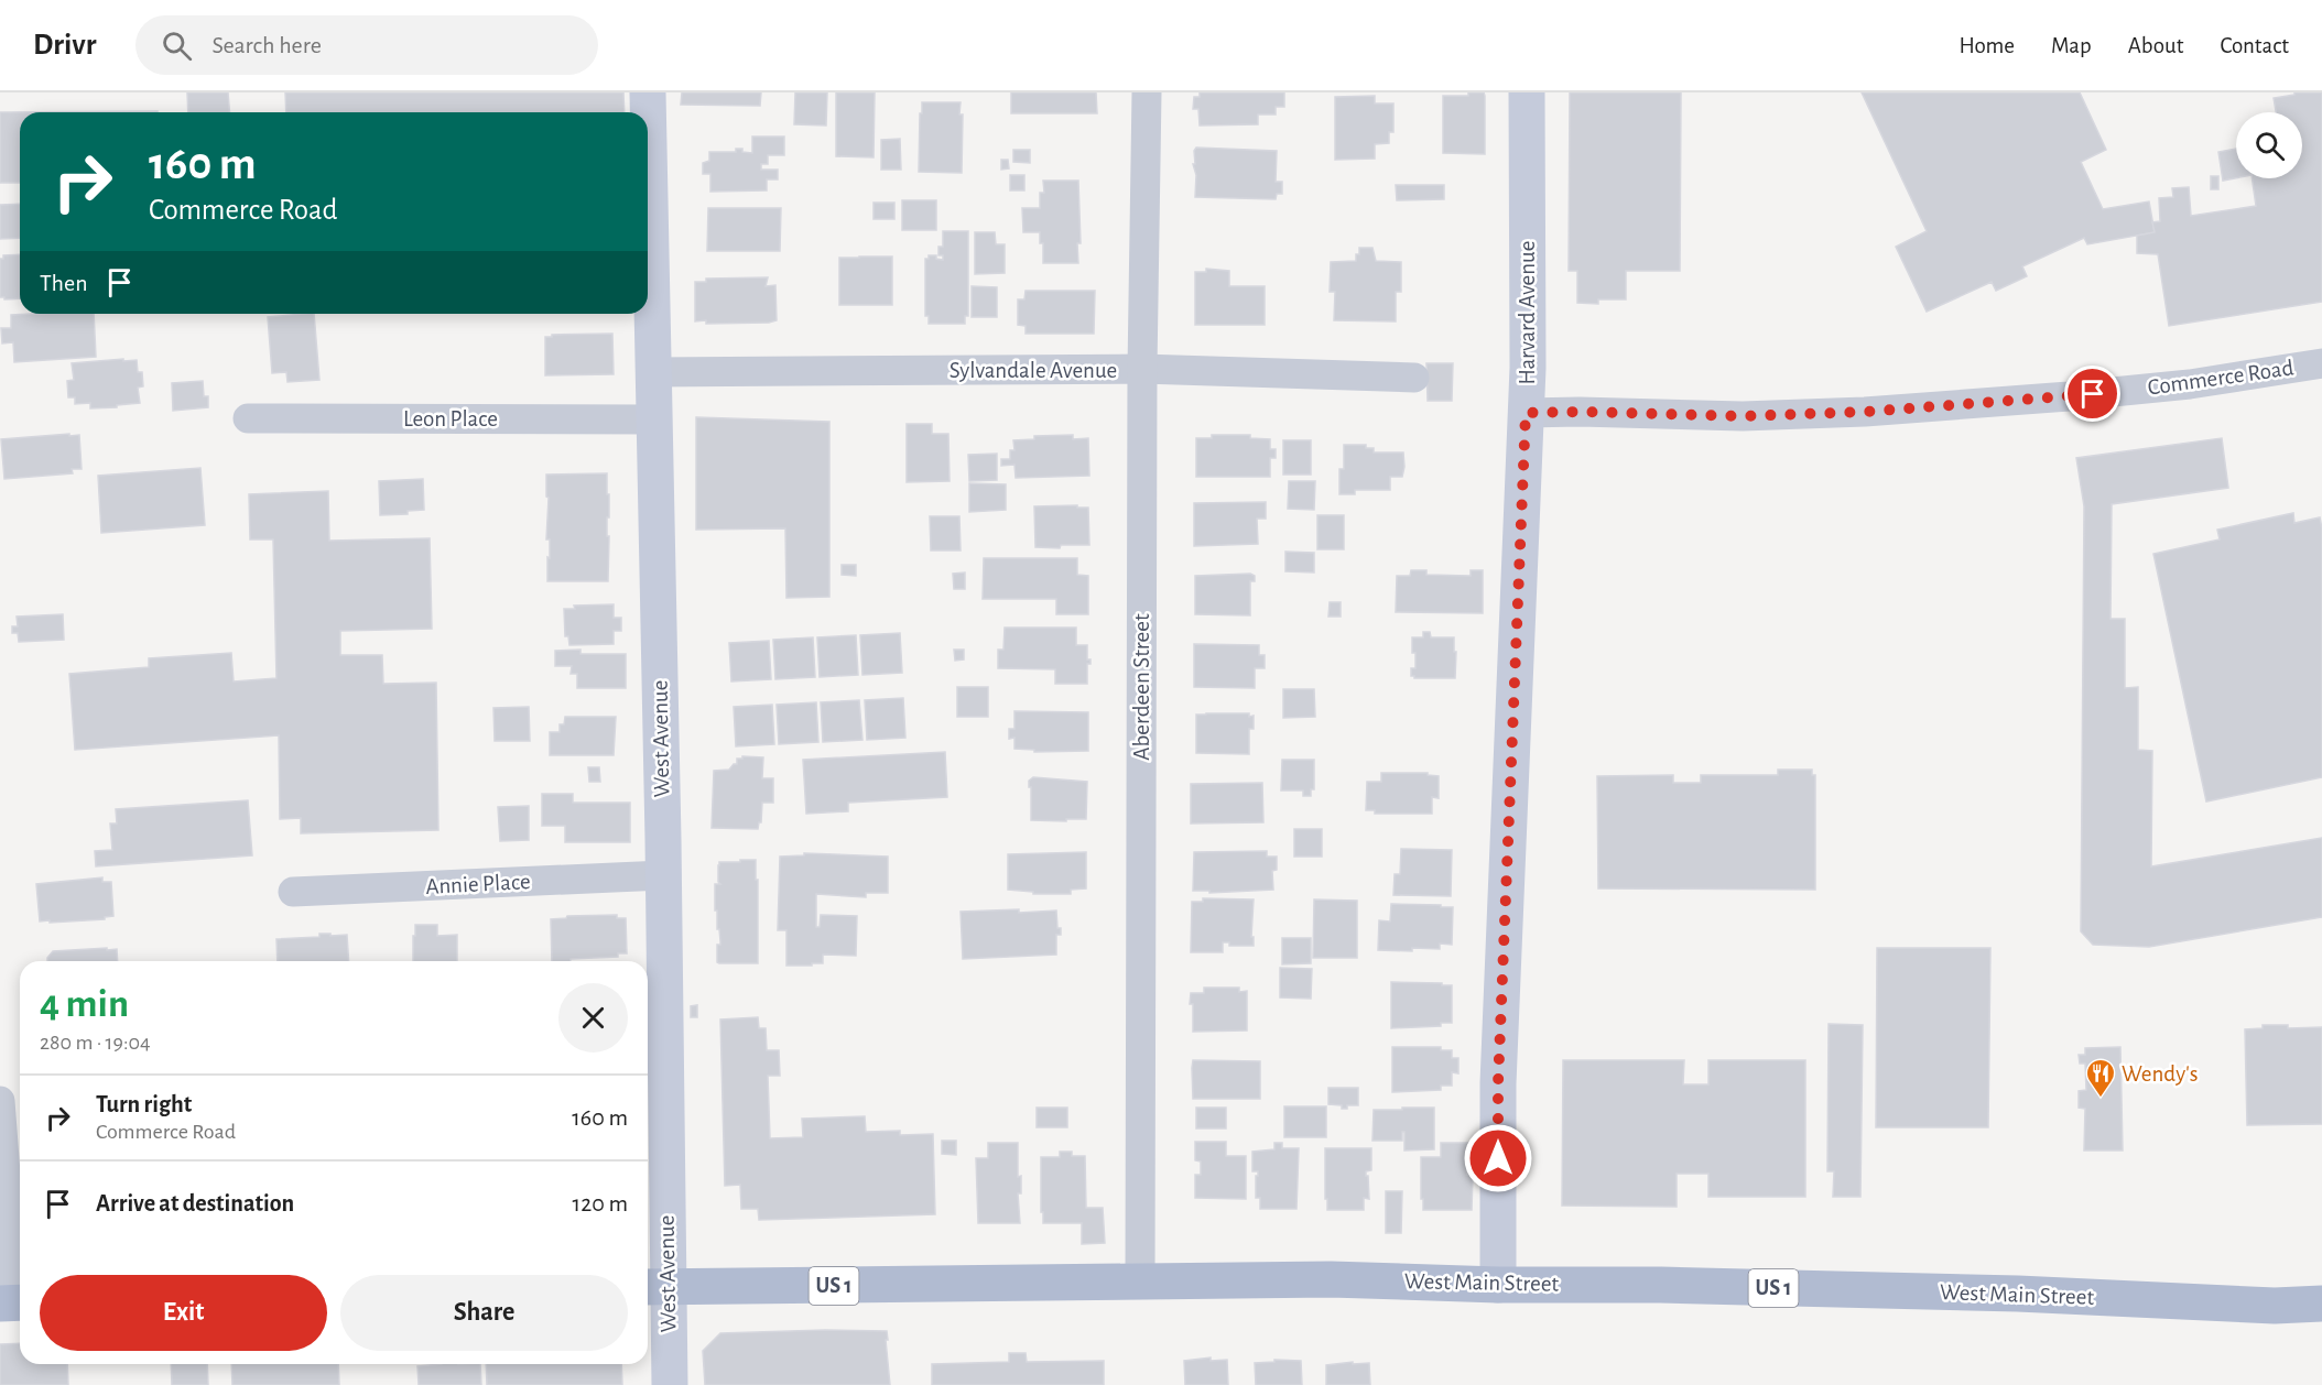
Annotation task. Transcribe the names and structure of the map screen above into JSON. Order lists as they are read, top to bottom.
{
  "streets": {
    "main road": [
      "Harvard Avenue",
      "West Avenue",
      "West Main Street",
      "US 1"
    ],
    "street": [
      "Sylvandale Avenue",
      "Commerce Road",
      "Leon Place",
      "Aberdeen Street",
      "Annie Place"
    ]
  },
  "crossings": [
    ["Harvard Avenue", "Commerce Road"],
    ["Harvard Avenue", "West Main Street"],
    ["Sylvandale Avenue", "Aberdeen Street"],
    ["Sylvandale Avenue", "West Avenue"],
    ["Leon Place", "West Avenue"],
    ["Aberdeen Street", "West Main Street"],
    ["West Avenue", "Annie Place"],
    ["West Avenue", "West Main Street"]
  ],
  "places": {
    "restaurant": ["Wendy's"]
  },
  "page": {
    "header": "Drivr",
    "search": "Search here",
    "nav": [
      "Home",
      "Map",
      "About",
      "Contact"
    ],
    "turn": ["160 m", "Commerce Road"],
    "then": "Then",
    "heading": ["4 min", "280 m · 19:04"],
    "list": [
      {
        "name": "Turn right",
        "note": "Commerce Road",
        "value": "160 m"
      },
      {
        "name": "Arrive at destination",
        "value": "120 m"
      }
    ],
    "buttons": ["Exit", "Share"]
  }
}
